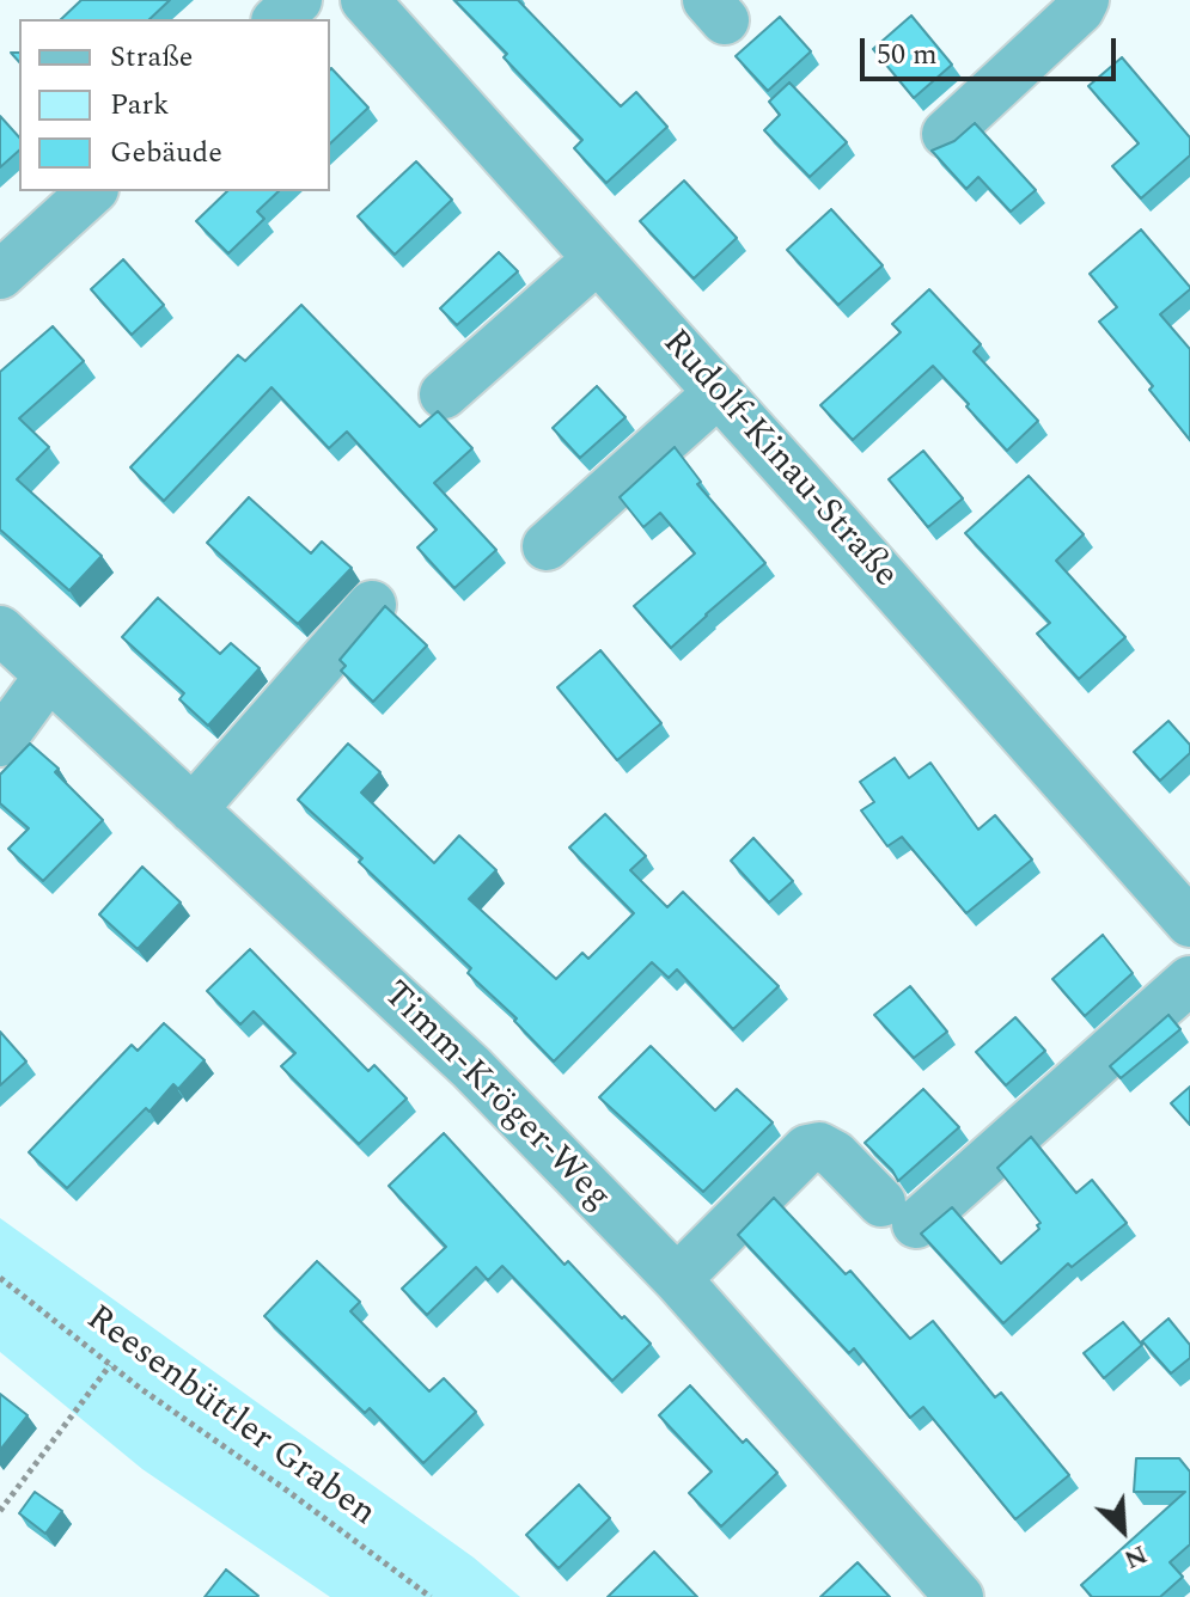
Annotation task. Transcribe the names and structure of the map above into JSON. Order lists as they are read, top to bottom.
{
  "streets": {
    "street": ["Rudolf-Kinau-Straße", "Timm-Kröger-Weg"],
    "path": ["Reesenbüttler Graben"]
  },
  "legend": ["Straße", "Park", "Gebäude"],
  "scale_bar": "50 m",
  "north": "bottom right"
}
